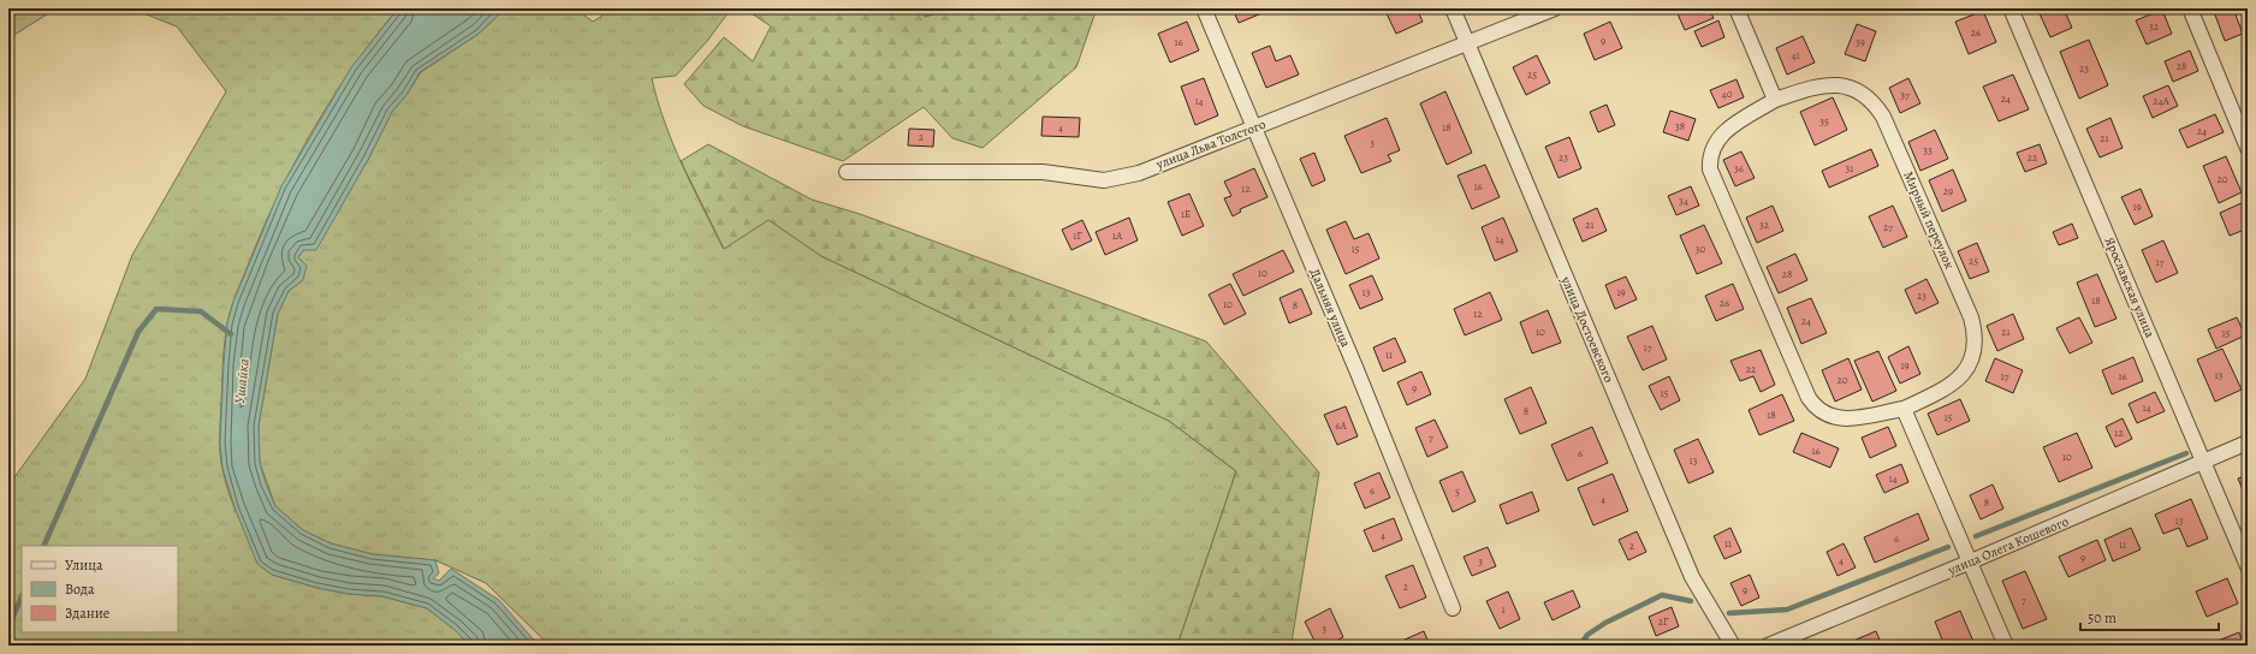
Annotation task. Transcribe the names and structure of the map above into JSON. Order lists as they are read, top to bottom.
{
  "streets": {
    "street": [
      "улица Льва Толстого",
      "Мирный переулок",
      "Ярославская улица",
      "Дальняя улица",
      "улица Достоевского",
      "улица Олега Кошевого"
    ]
  },
  "crossings": [
    ["улица Льва Толстого", "Дальняя улица"],
    ["улица Льва Толстого", "улица Достоевского"],
    ["Ярославская улица", "улица Олега Кошевого"]
  ],
  "water": ["Ушайка"],
  "house_numbers": [
    "32",
    "26",
    "9",
    "16",
    "39",
    "41",
    "28",
    "23",
    "25",
    "40",
    "37",
    "24",
    "14",
    "24А",
    "35",
    "38",
    "4",
    "18",
    "24",
    "2",
    "21",
    "3",
    "33",
    "23",
    "22",
    "36",
    "31",
    "20",
    "16",
    "12",
    "29",
    "34",
    "19",
    "1Б",
    "21",
    "32",
    "27",
    "1Г",
    "1А",
    "14",
    "15",
    "30",
    "25",
    "17",
    "10",
    "28",
    "13",
    "19",
    "23",
    "18",
    "26",
    "10",
    "8",
    "12",
    "24",
    "10",
    "21",
    "15",
    "17",
    "11",
    "19",
    "22",
    "13",
    "17",
    "16",
    "20",
    "9",
    "15",
    "14",
    "8",
    "18",
    "15",
    "6А",
    "12",
    "7",
    "16",
    "6",
    "10",
    "13",
    "14",
    "6",
    "5",
    "4",
    "8",
    "13",
    "4",
    "6",
    "11",
    "11",
    "2",
    "9",
    "4",
    "3",
    "2",
    "9",
    "7",
    "1",
    "2Г",
    "3"
  ],
  "legend": ["Улица", "Вода", "Здание"],
  "scale_bar": "50 m"
}
